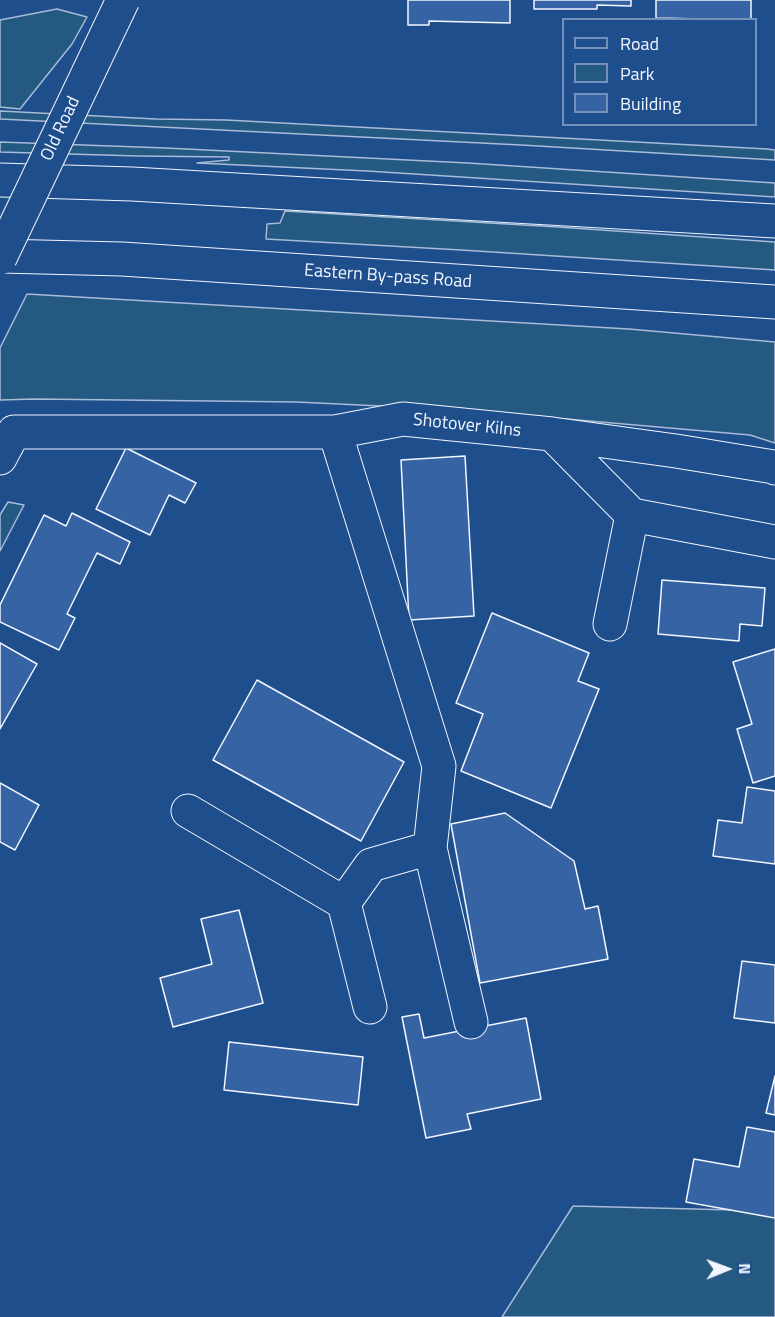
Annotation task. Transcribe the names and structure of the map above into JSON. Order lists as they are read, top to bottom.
{
  "streets": {
    "main road": ["Old Road", "Eastern By-pass Road", "Shotover Kilns"]
  },
  "crossings": [
    ["Old Road", "Eastern By-pass Road"]
  ],
  "legend": ["Road", "Park", "Building"],
  "north": "right"
}
